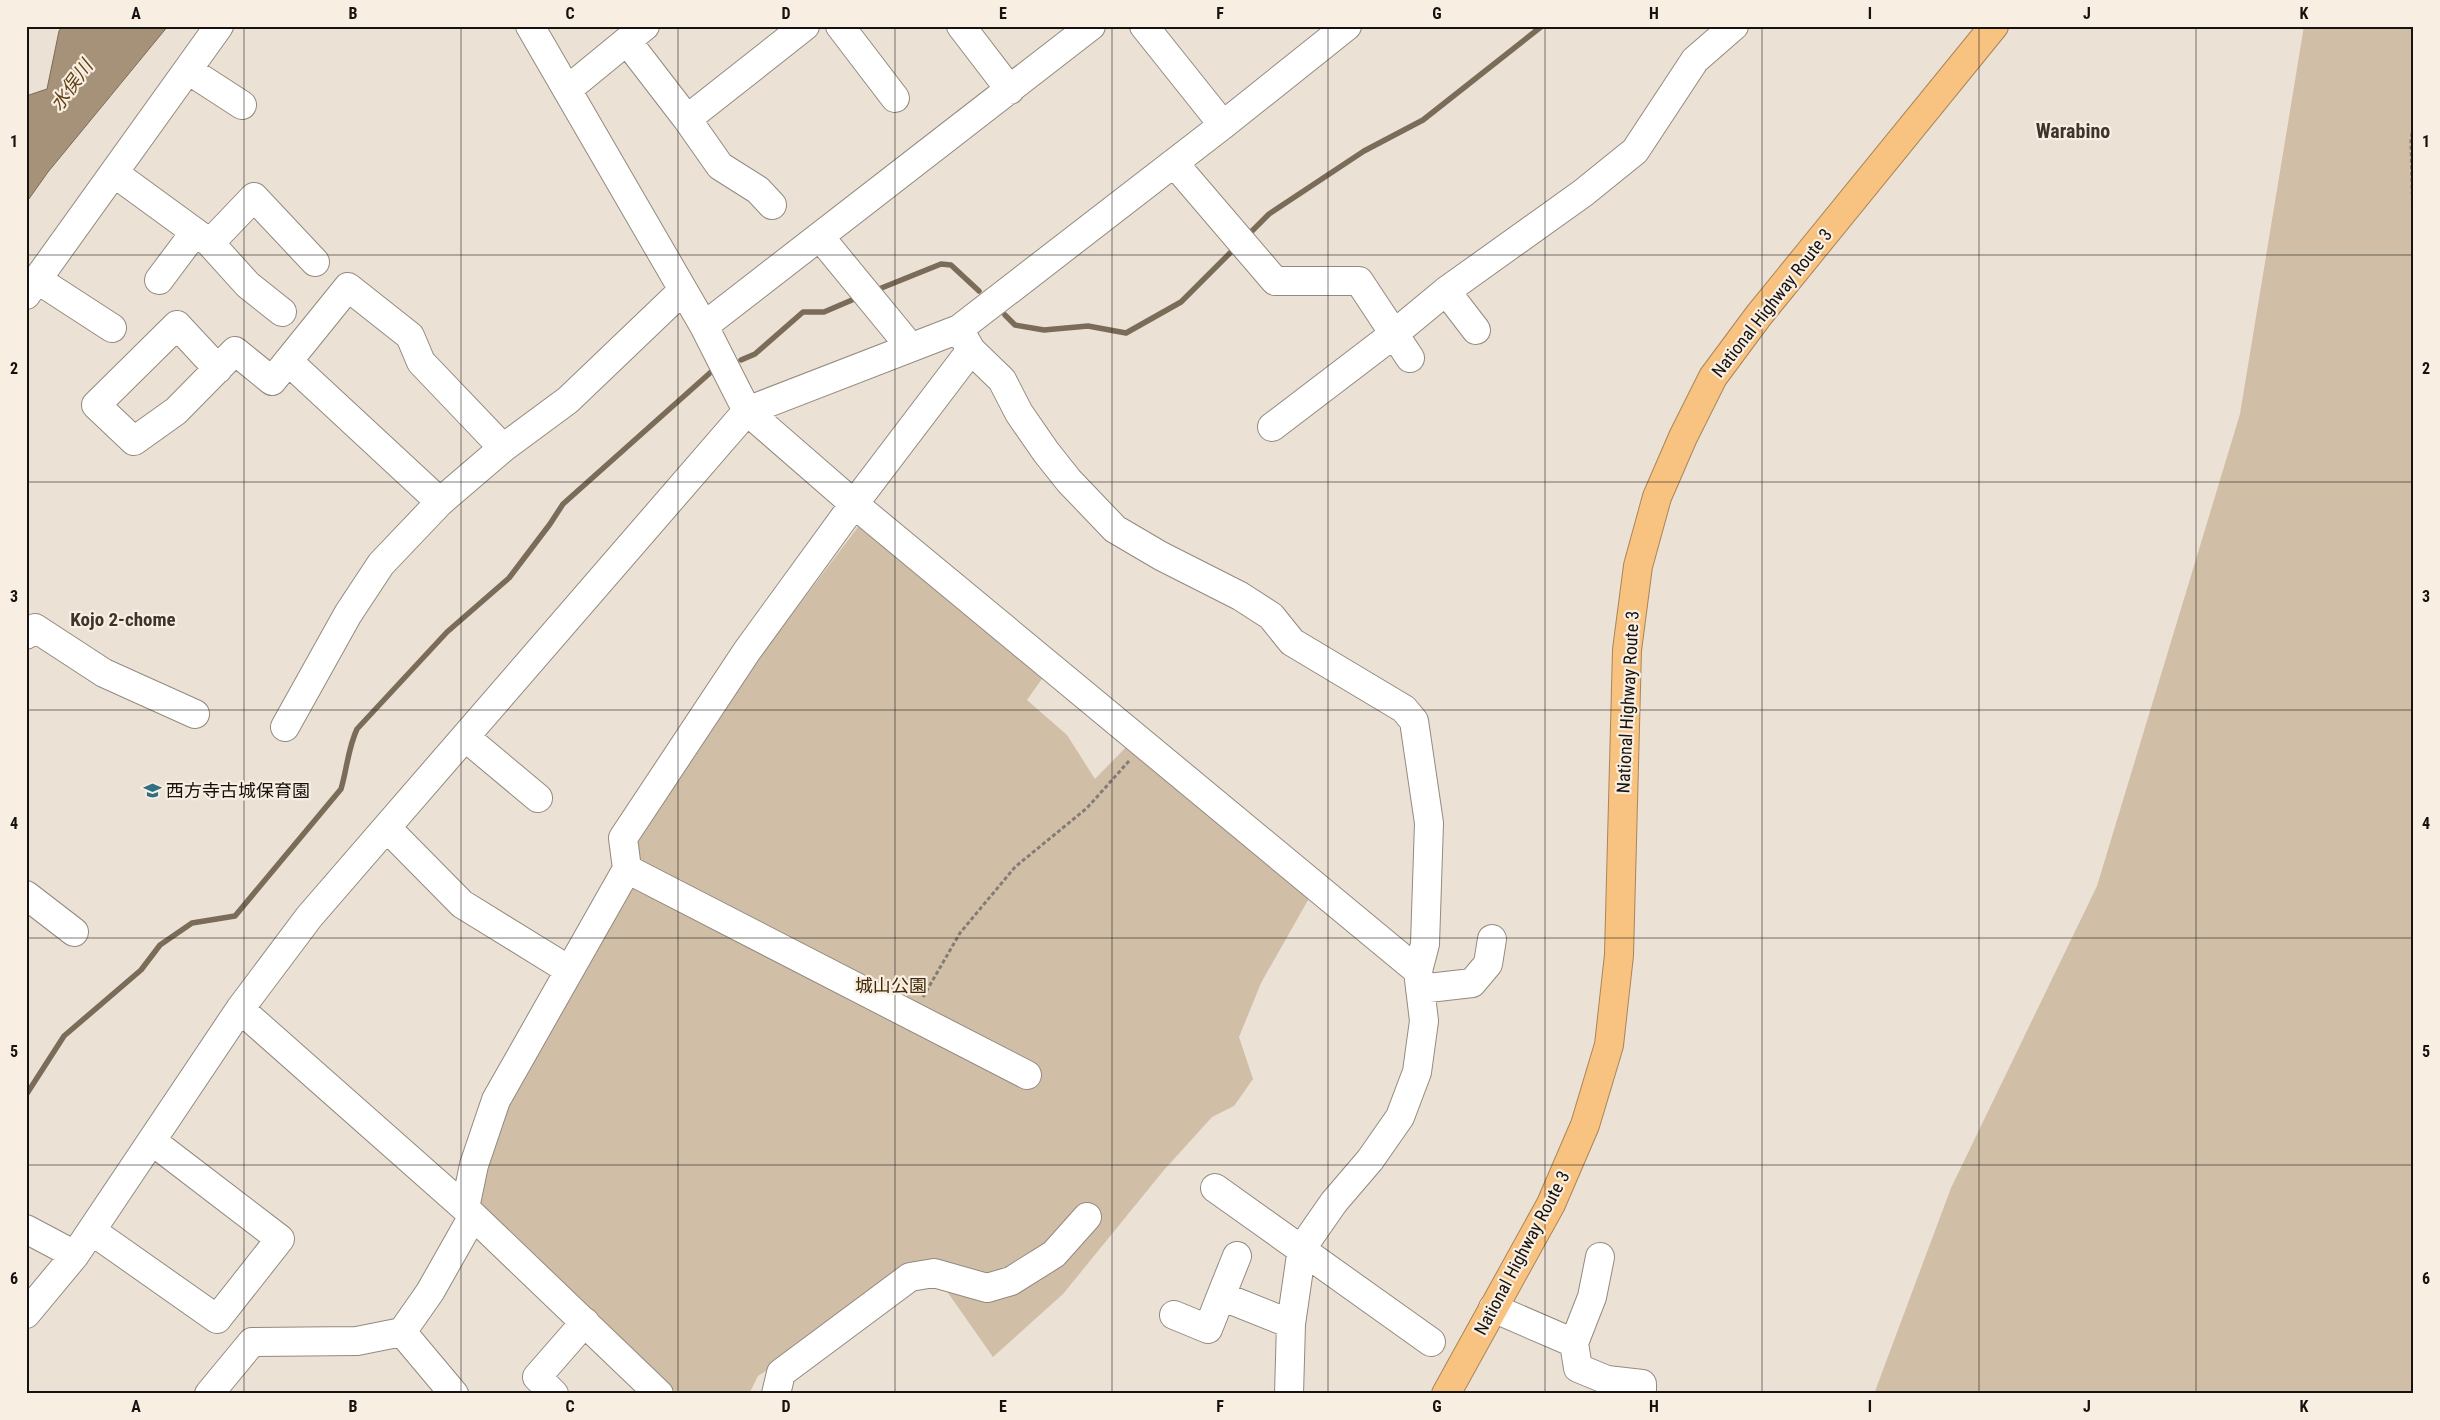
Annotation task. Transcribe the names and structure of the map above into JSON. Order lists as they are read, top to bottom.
{
  "streets": {
    "highway": ["National Highway Route 3"]
  },
  "districts": ["Warabino", "Kojo 2-chome"],
  "water": ["水俣川"],
  "parks": ["城山公園"],
  "places": {
    "school or university": ["西方寺古城保育園"]
  },
  "grid": {
    "columns": [
      "A",
      "B",
      "C",
      "D",
      "E",
      "F",
      "G",
      "H",
      "I",
      "J",
      "K"
    ],
    "rows": [
      "1",
      "2",
      "3",
      "4",
      "5",
      "6"
    ]
  }
}
